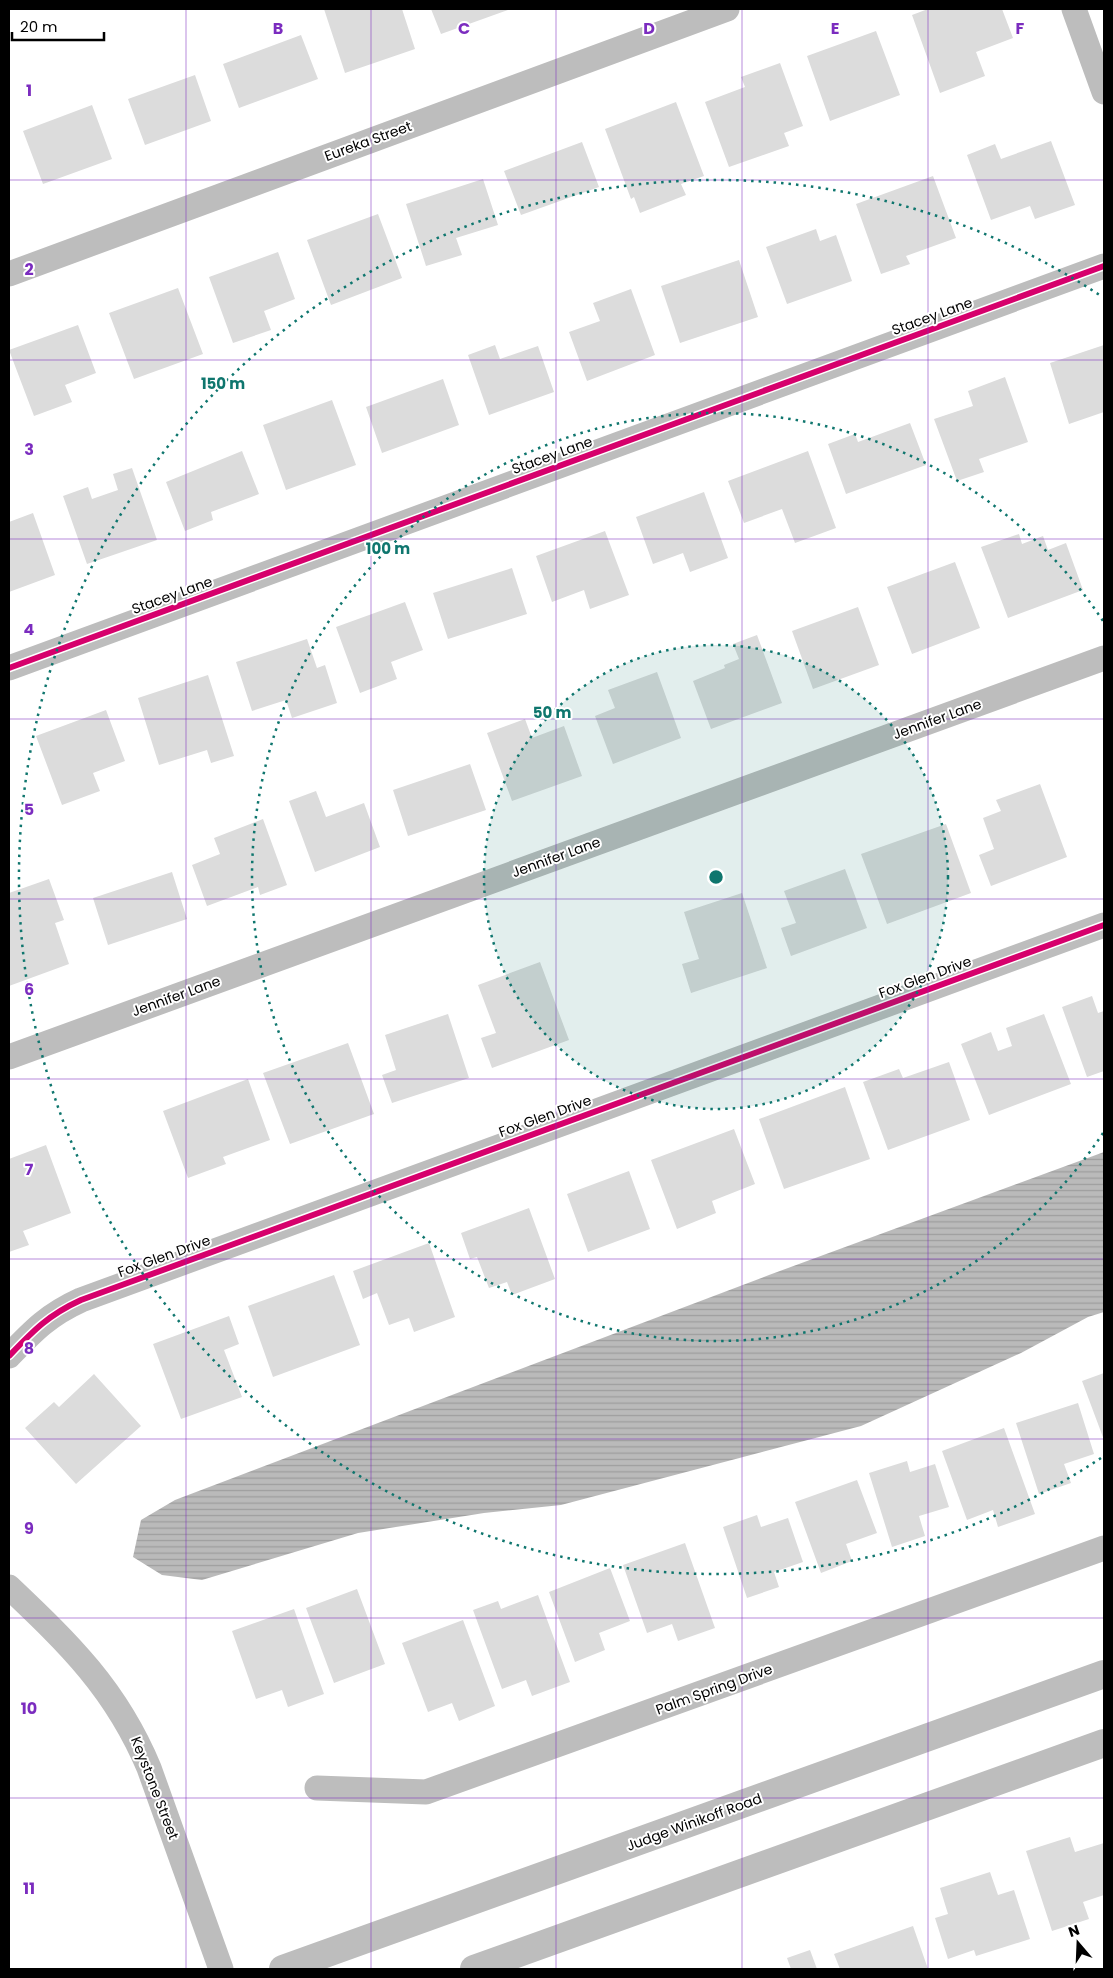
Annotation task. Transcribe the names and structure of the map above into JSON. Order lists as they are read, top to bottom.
{
  "streets": {
    "street": [
      "Eureka Street",
      "Stacey Lane",
      "Jennifer Lane",
      "Fox Glen Drive",
      "Palm Spring Drive",
      "Keystone Street",
      "Judge Winikoff Road"
    ]
  },
  "scale_bar": "20 m",
  "north": "top",
  "grid": {
    "columns": [
      "B",
      "C",
      "D",
      "E",
      "F"
    ],
    "rows": [
      "1",
      "2",
      "3",
      "4",
      "5",
      "6",
      "7",
      "8",
      "9",
      "10",
      "11"
    ]
  },
  "rings": ["150 m", "100 m", "50 m"]
}
